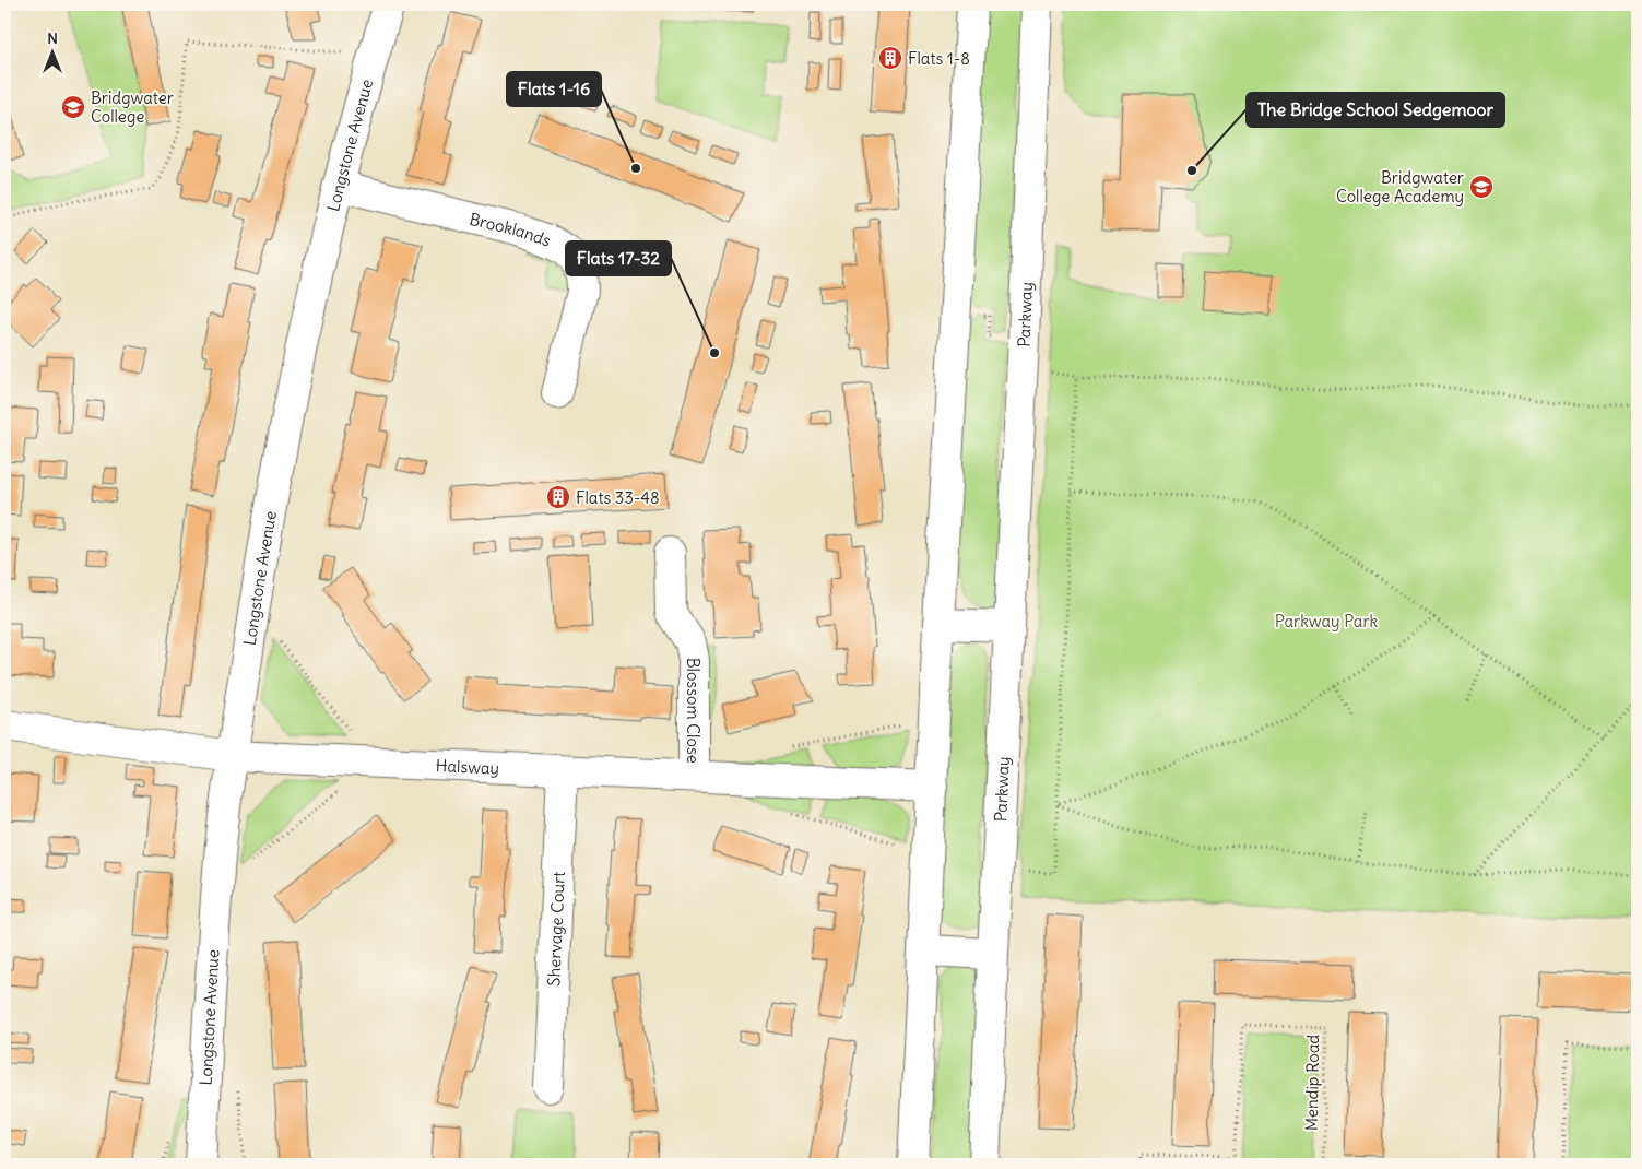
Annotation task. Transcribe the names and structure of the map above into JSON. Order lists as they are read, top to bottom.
{
  "streets": {
    "street": [
      "Longstone Avenue",
      "Brooklands",
      "Parkway",
      "Blossom Close",
      "Halsway",
      "Shervage Court"
    ],
    "path": ["Mendip Road"]
  },
  "crossings": [
    ["Longstone Avenue", "Brooklands"],
    ["Longstone Avenue", "Halsway"],
    ["Blossom Close", "Halsway"],
    ["Halsway", "Shervage Court"]
  ],
  "parks": ["Parkway Park"],
  "places": {
    "building": ["Flats 1-8", "Flats 33-48"],
    "school or university": ["Bridgwater College", "Bridgwater College Academy"],
    "other": ["Flats 1-16", "The Bridge School Sedgemoor", "Flats 17-32"]
  },
  "north": "top"
}
